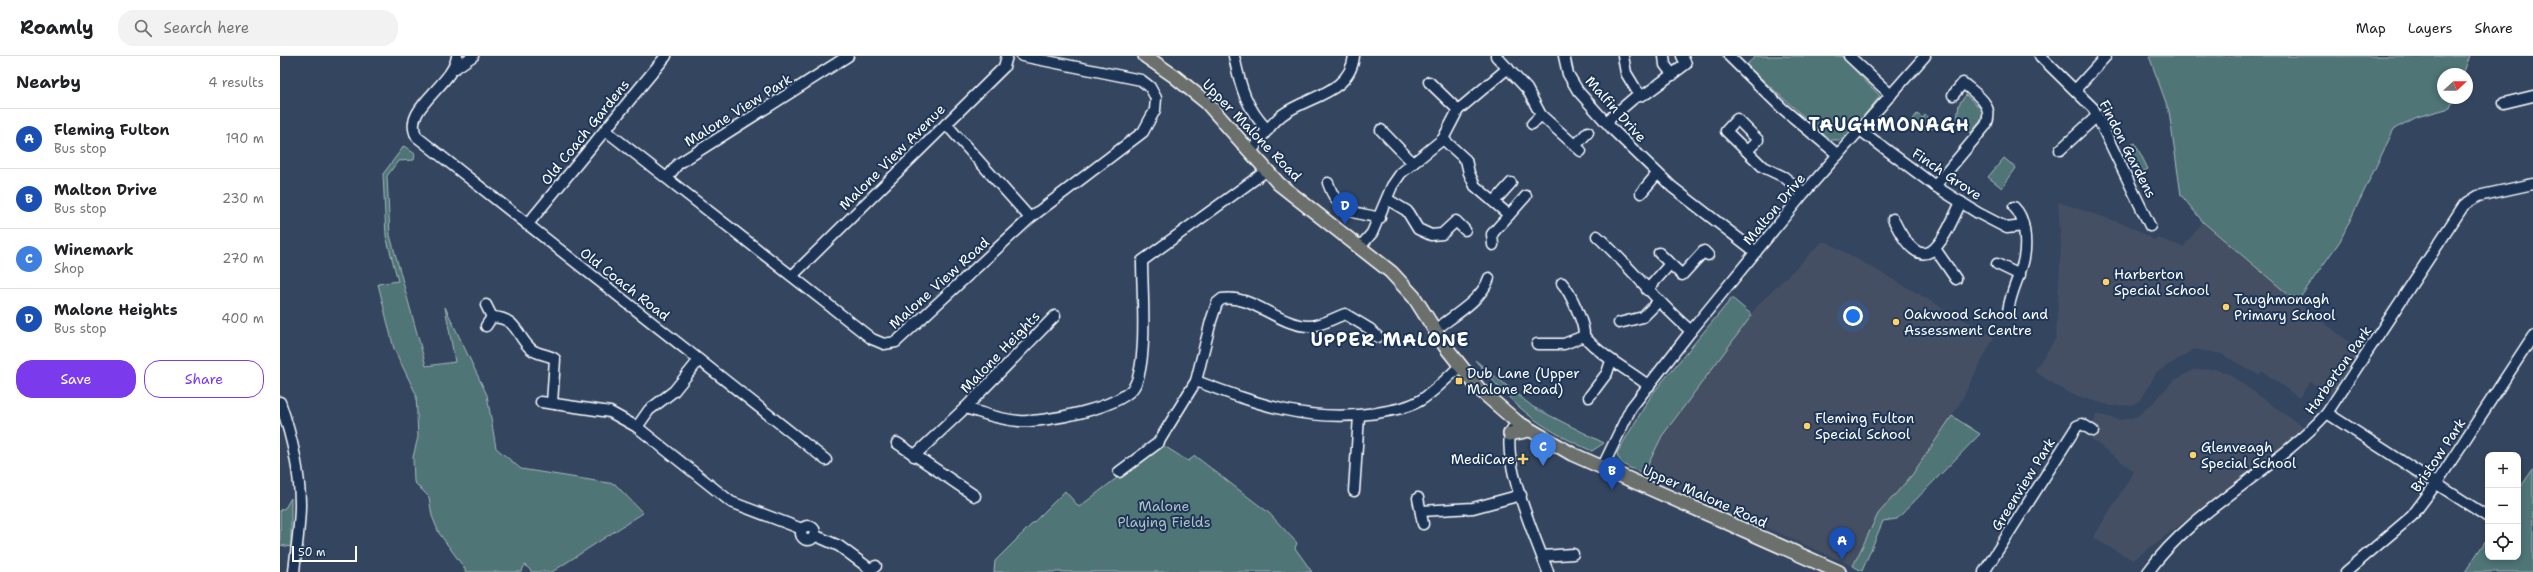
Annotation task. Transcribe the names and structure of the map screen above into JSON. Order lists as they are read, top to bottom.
{
  "streets": {
    "main road": ["Upper Malone Road"],
    "street": [
      "Malfin Drive",
      "Malone View Park",
      "Old Coach Gardens",
      "Findon Gardens",
      "Malone View Avenue",
      "Finch Grove",
      "Malton Drive",
      "Malone View Road",
      "Old Coach Road",
      "Malone Heights",
      "Harberton Park",
      "Bristow Park",
      "Greenview Park"
    ]
  },
  "crossings": [
    ["Malfin Drive", "Malton Drive"],
    ["Malone View Park", "Malone View Road"],
    ["Upper Malone Road", "Malton Drive"],
    ["Upper Malone Road", "Malone Heights"],
    ["Old Coach Gardens", "Malone View Road"],
    ["Old Coach Gardens", "Old Coach Road"],
    ["Malone View Avenue", "Malone View Road"],
    ["Finch Grove", "Malton Drive"]
  ],
  "districts": ["TAUGHMONAGH", "UPPER MALONE"],
  "parks": ["Malone Playing Fields"],
  "places": {
    "other": [
      "Harberton Special School",
      "Taughmonagh Primary School",
      "Oakwood School and Assessment Centre",
      "Fleming Fulton Special School",
      "Glenveagh Special School"
    ],
    "transit": ["Dub Lane (Upper Malone Road)"],
    "health": ["MediCare"]
  },
  "scale_bar": "50 m",
  "north": "right",
  "page": {
    "header": "Roamly",
    "search": "Search here",
    "nav": ["Map", "Layers", "Share"],
    "heading": ["Nearby", "4 results"],
    "list": [
      {
        "mark": "A",
        "name": "Fleming Fulton",
        "note": "Bus stop",
        "value": "190 m"
      },
      {
        "mark": "B",
        "name": "Malton Drive",
        "note": "Bus stop",
        "value": "230 m"
      },
      {
        "mark": "C",
        "name": "Winemark",
        "note": "Shop",
        "value": "270 m"
      },
      {
        "mark": "D",
        "name": "Malone Heights",
        "note": "Bus stop",
        "value": "400 m"
      }
    ],
    "pins": [
      "D",
      "C",
      "B",
      "A"
    ],
    "buttons": ["Save", "Share"],
    "map_buttons": ["+", "−"],
    "scale": "50 m"
  }
}
